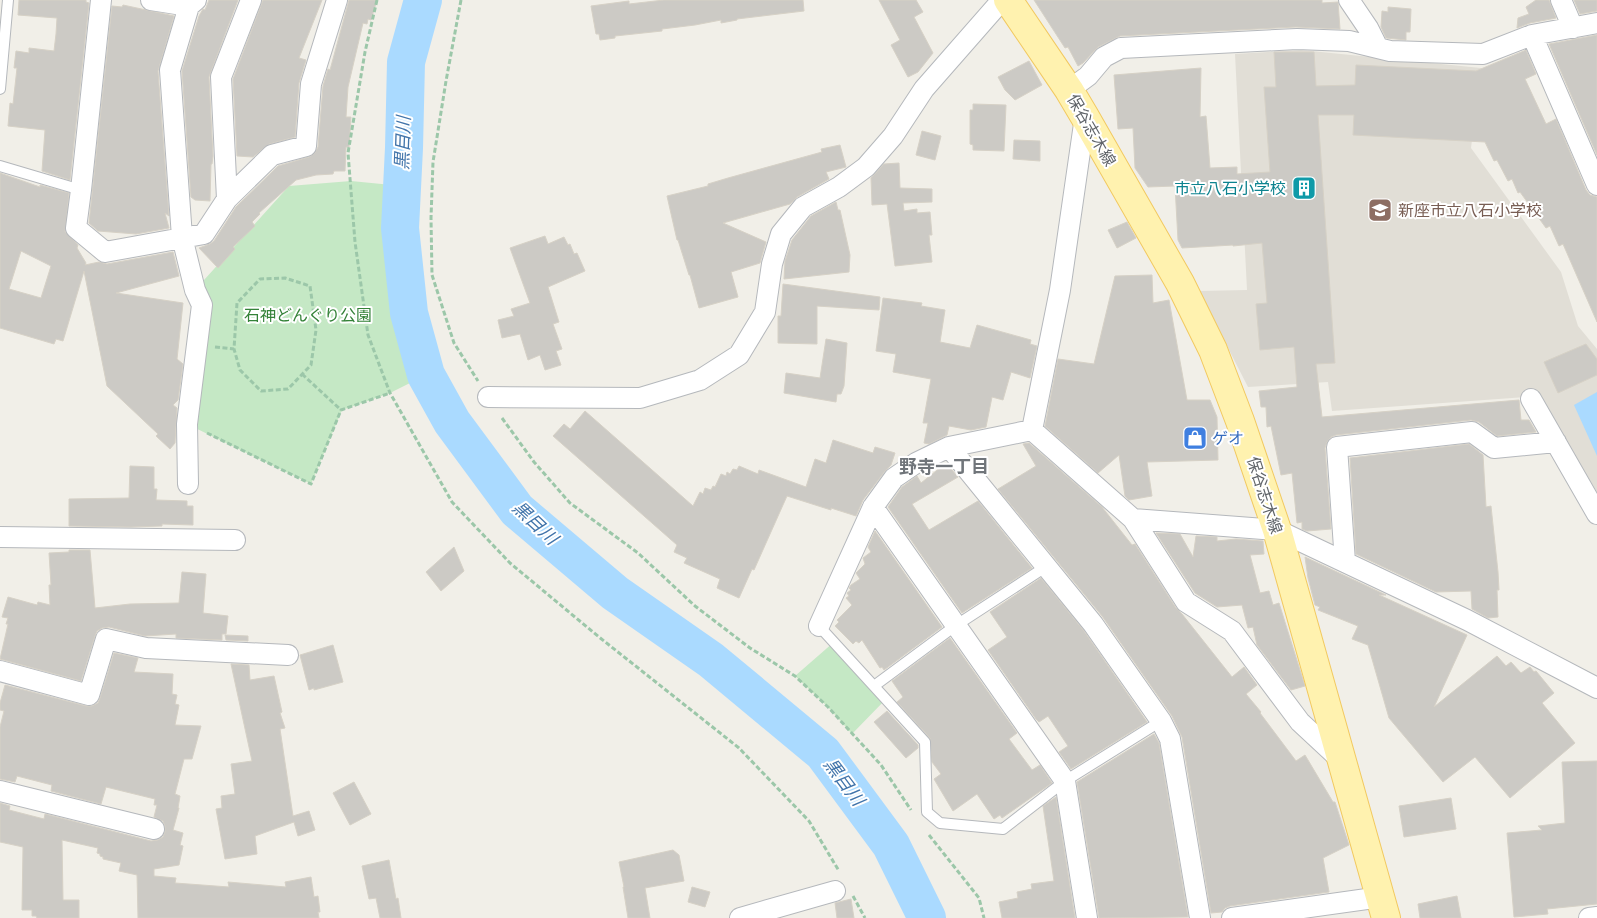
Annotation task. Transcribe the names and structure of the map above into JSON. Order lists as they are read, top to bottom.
{
  "streets": {
    "main road": ["保谷志木線"]
  },
  "districts": ["野寺一丁目"],
  "water": ["黒目川"],
  "parks": ["石神どんぐり公園"],
  "places": {
    "building": ["市立八石小学校"],
    "school or university": ["新座市立八石小学校"],
    "shop": ["ゲオ"]
  }
}
